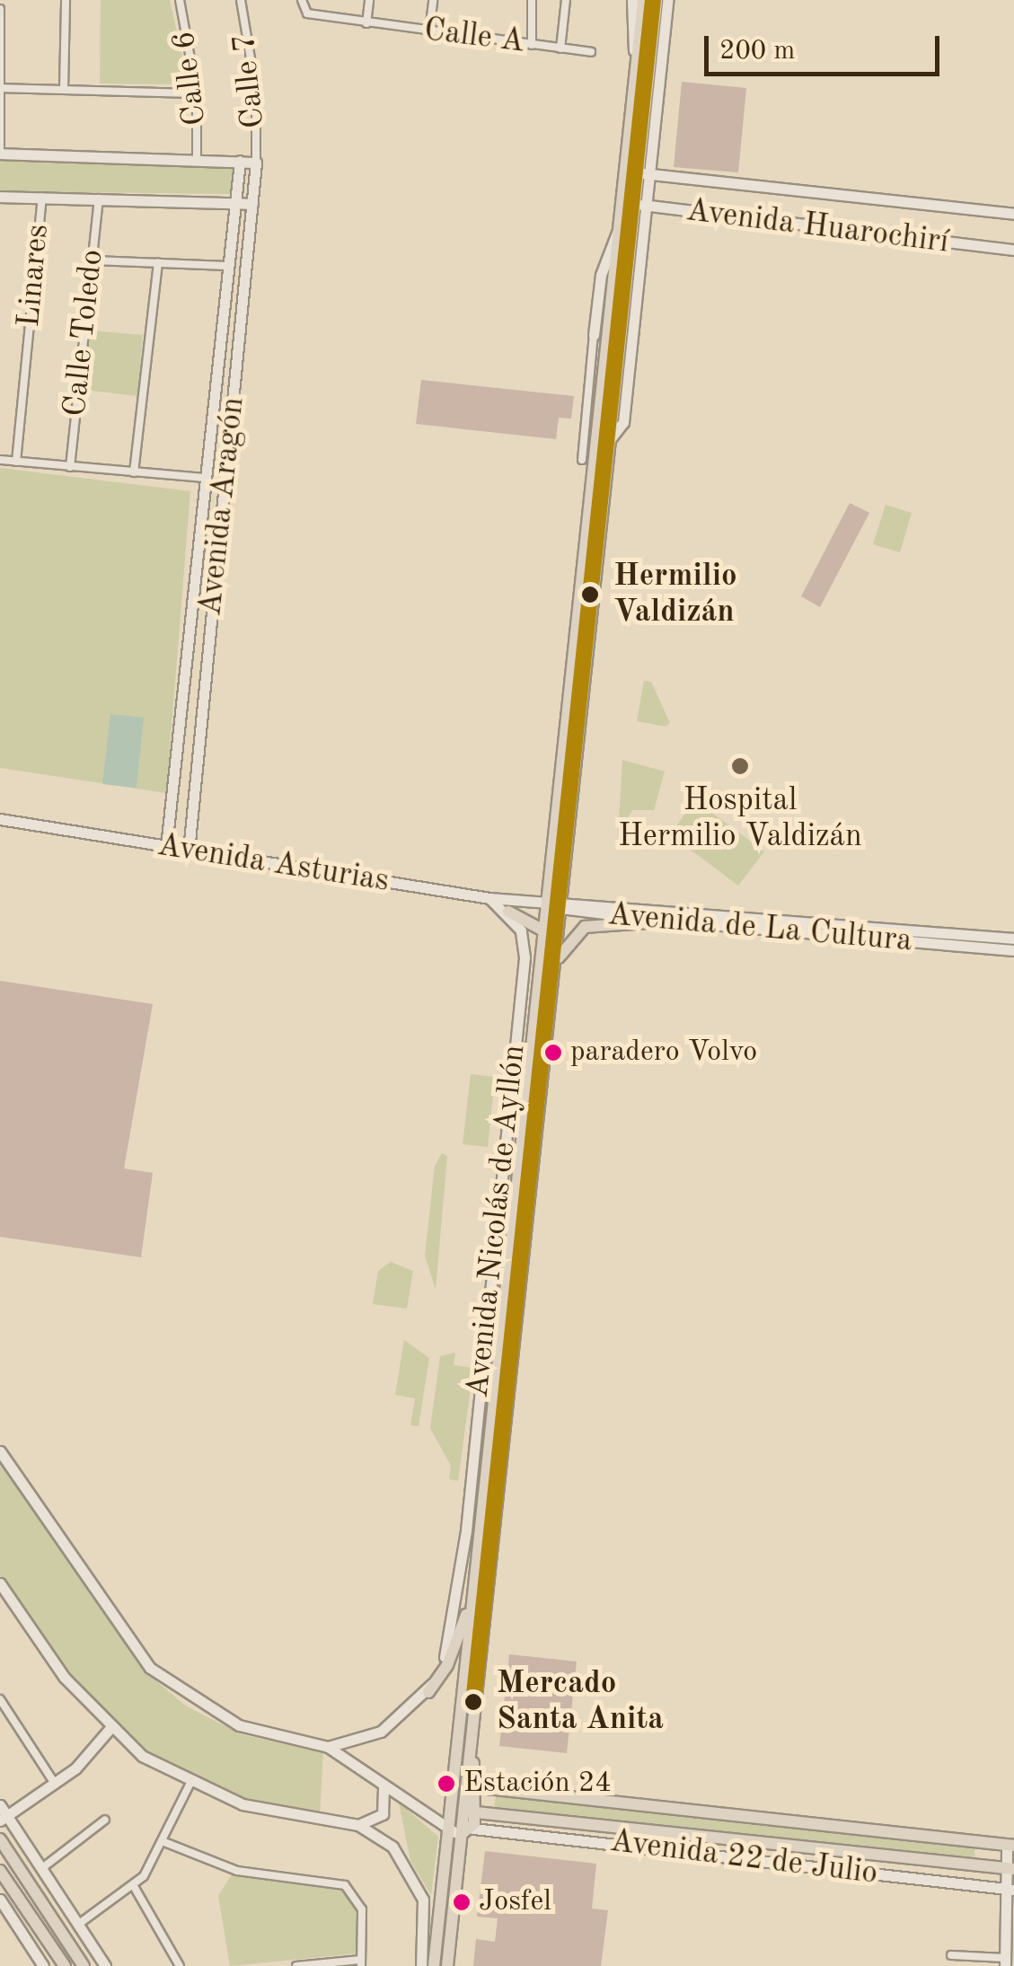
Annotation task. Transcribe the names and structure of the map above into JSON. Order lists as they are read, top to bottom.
{
  "streets": {
    "main road": ["Avenida Nicolás de Ayllón"],
    "street": [
      "Calle A",
      "Calle 6",
      "Calle 7",
      "Avenida Huarochirí",
      "Linares",
      "Calle Toledo",
      "Avenida Aragón",
      "Avenida Asturias",
      "Avenida de La Cultura",
      "Avenida 22 de Julio"
    ]
  },
  "crossings": [
    ["Calle 7", "Avenida Aragón"],
    ["Avenida Huarochirí", "Avenida Nicolás de Ayllón"],
    ["Avenida Aragón", "Avenida Asturias"],
    ["Avenida Asturias", "Avenida Nicolás de Ayllón"],
    ["Avenida de La Cultura", "Avenida Nicolás de Ayllón"],
    ["Avenida Nicolás de Ayllón", "Avenida 22 de Julio"]
  ],
  "places": [
    "Hermilio Valdizán",
    "Hospital Hermilio Valdizán",
    "paradero Volvo",
    "Mercado Santa Anita",
    "Estación 24",
    "Josfel"
  ],
  "scale_bar": "200 m"
}
